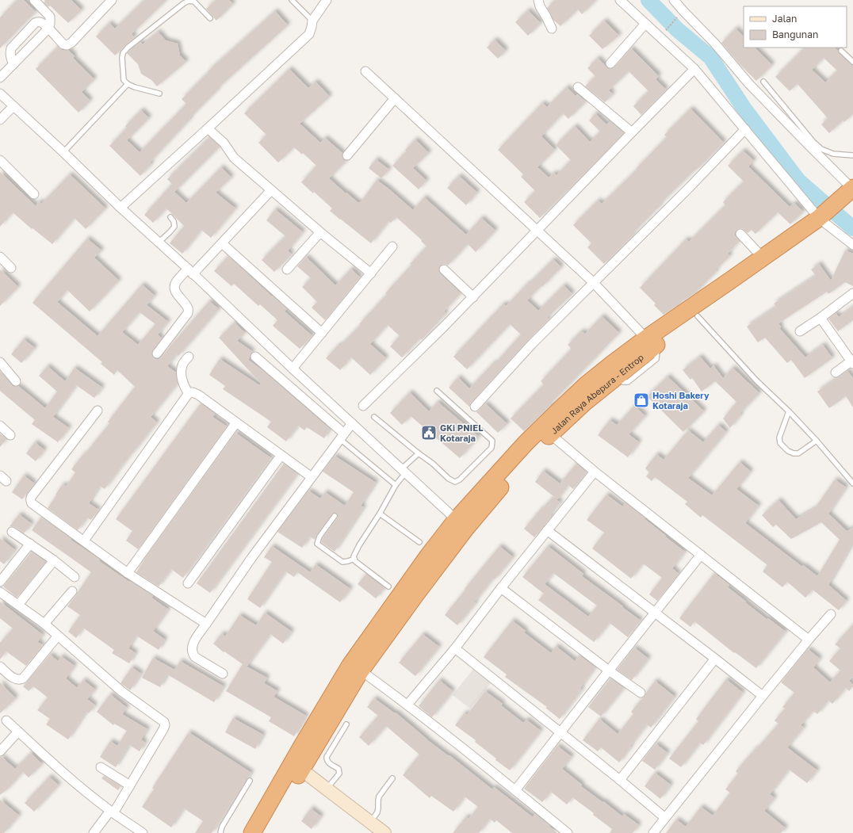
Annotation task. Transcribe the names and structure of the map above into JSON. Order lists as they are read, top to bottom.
{
  "streets": {
    "highway": ["Jalan Raya Abepura - Entrop"]
  },
  "places": {
    "shop": ["Hoshi Bakery Kotaraja"],
    "public building": ["GKi PNIEL Kotaraja"]
  },
  "legend": ["Jalan", "Bangunan"]
}
